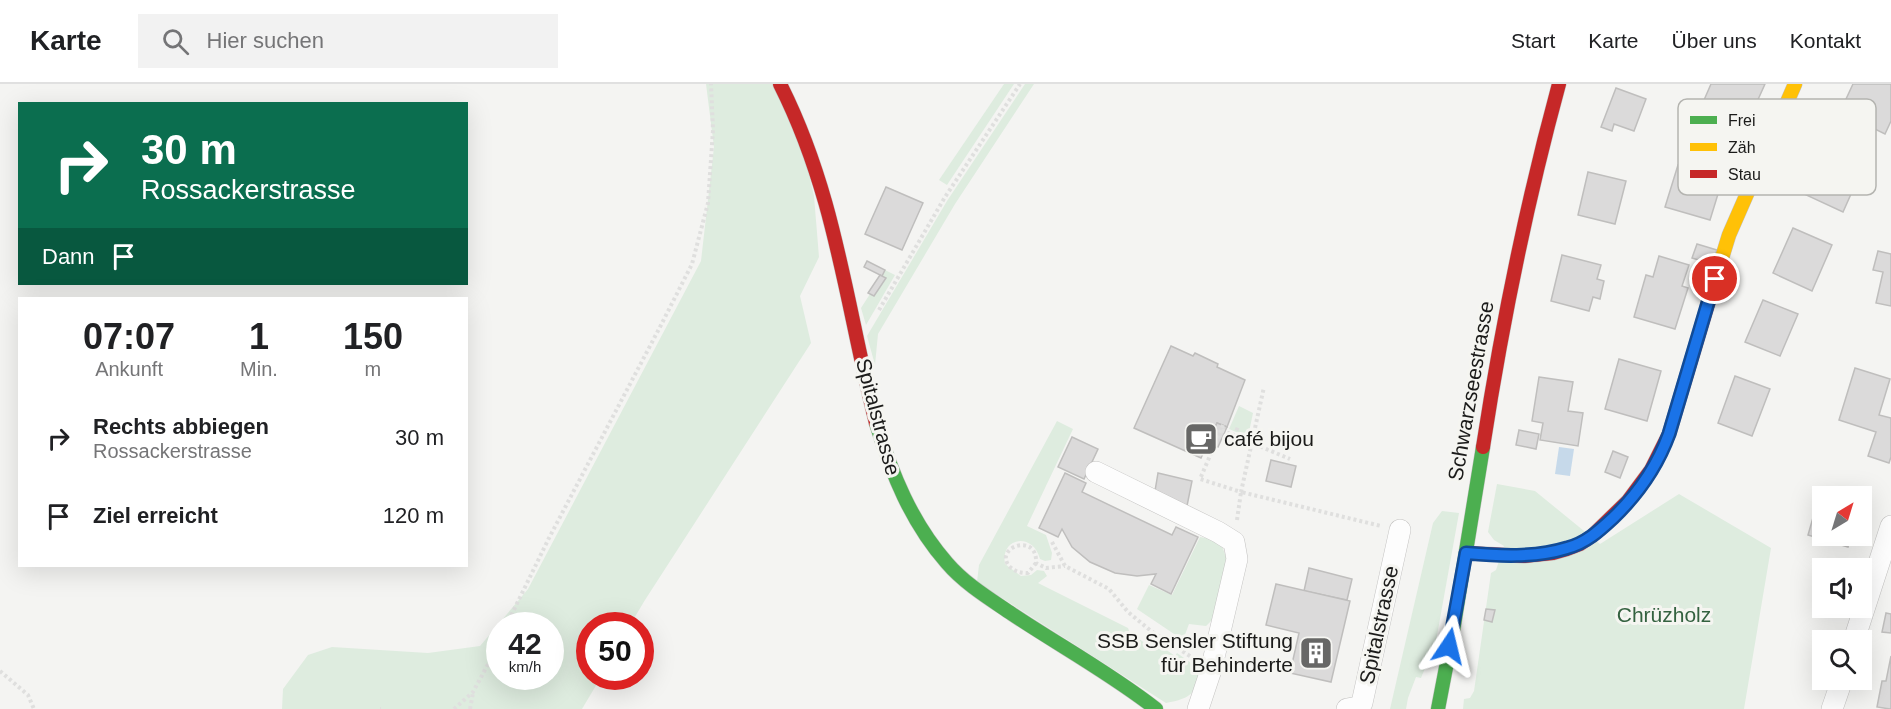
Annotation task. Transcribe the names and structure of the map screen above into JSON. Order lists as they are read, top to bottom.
{
  "streets": {
    "street": ["Schwarzseestrasse", "Spitalstrasse"]
  },
  "parks": ["Chrüzholz"],
  "places": {
    "cafe": ["café bijou"],
    "building": ["SSB Sensler Stiftung für Behinderte"]
  },
  "legend": ["Frei", "Zäh", "Stau"],
  "north": "top right",
  "page": {
    "header": "Karte",
    "search": "Hier suchen",
    "nav": [
      "Start",
      "Karte",
      "Über uns",
      "Kontakt"
    ],
    "turn": ["30 m", "Rossackerstrasse"],
    "then": "Dann",
    "eta": [
      "07:07",
      "Ankunft",
      "1",
      "Min.",
      "150",
      "m"
    ],
    "list": [
      {
        "name": "Rechts abbiegen",
        "note": "Rossackerstrasse",
        "value": "30 m"
      },
      {
        "name": "Ziel erreicht",
        "value": "120 m"
      }
    ],
    "speed": "42 km/h",
    "limit": "50"
  }
}
